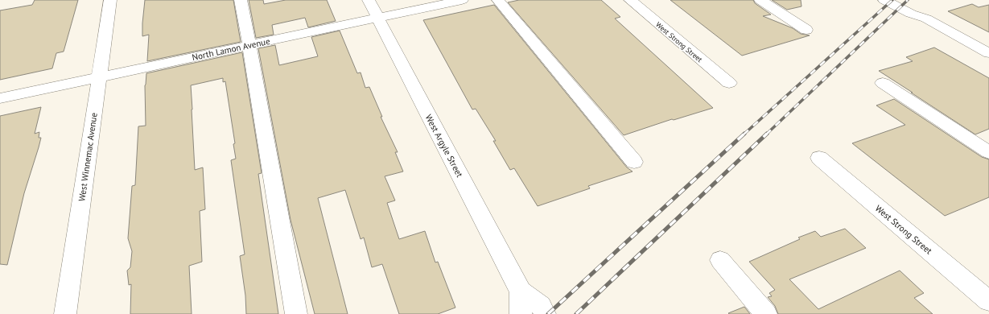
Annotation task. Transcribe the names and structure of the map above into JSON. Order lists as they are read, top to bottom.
{
  "streets": {
    "street": [
      "West Strong Street",
      "North Lamon Avenue",
      "West Argyle Street",
      "West Winnemac Avenue"
    ]
  },
  "crossings": [
    ["North Lamon Avenue", "West Argyle Street"],
    ["North Lamon Avenue", "West Winnemac Avenue"]
  ]
}
